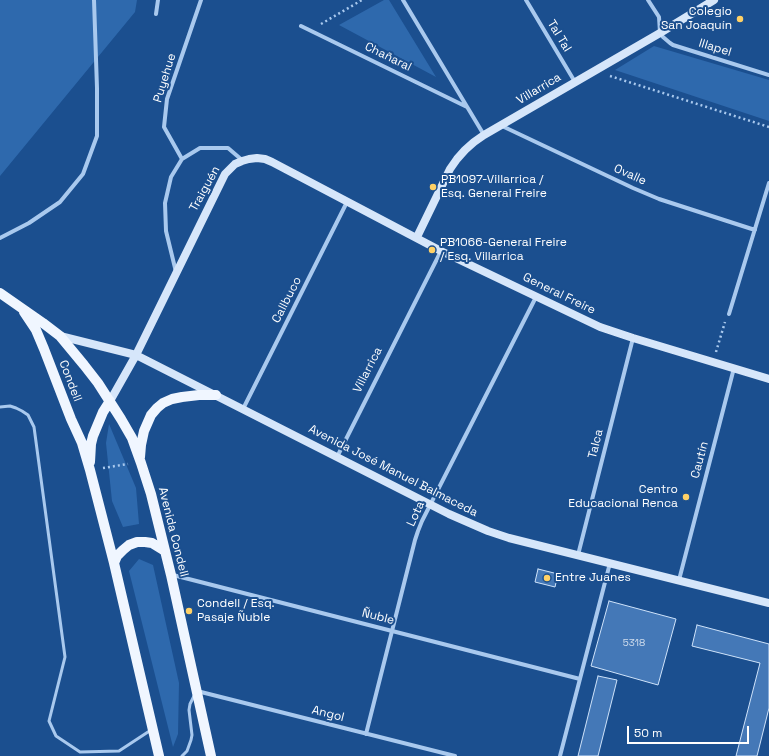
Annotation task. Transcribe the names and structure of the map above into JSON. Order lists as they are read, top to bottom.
{
  "streets": {
    "main road": ["Condell", "Avenida Condell"],
    "street": [
      "Tal Tal",
      "Illapel",
      "Chañaral",
      "Puyehue",
      "Villarrica",
      "Ovalle",
      "Traiguén",
      "General Freire",
      "Callbuco",
      "Talca",
      "Cautín",
      "Avenida José Manuel Balmaceda",
      "Lota",
      "Ñuble",
      "Angol"
    ]
  },
  "crossings": [
    ["Tal Tal", "Villarrica"],
    ["Illapel", "Villarrica"],
    ["Puyehue", "Traiguén"],
    ["Villarrica", "Ovalle"],
    ["Villarrica", "General Freire"],
    ["Villarrica", "Avenida José Manuel Balmaceda"],
    ["Traiguén", "General Freire"],
    ["Traiguén", "Avenida José Manuel Balmaceda"],
    ["Traiguén", "Avenida Condell"],
    ["General Freire", "Callbuco"],
    ["General Freire", "Talca"],
    ["General Freire", "Cautín"],
    ["General Freire", "Lota"],
    ["Callbuco", "Avenida José Manuel Balmaceda"],
    ["Condell", "Avenida Condell"],
    ["Talca", "Avenida José Manuel Balmaceda"],
    ["Cautín", "Avenida José Manuel Balmaceda"],
    ["Avenida José Manuel Balmaceda", "Lota"],
    ["Avenida José Manuel Balmaceda", "Avenida Condell"],
    ["Lota", "Ñuble"],
    ["Lota", "Angol"],
    ["Avenida Condell", "Ñuble"],
    ["Avenida Condell", "Angol"]
  ],
  "places": [
    "Colegio San Joaquín",
    "PB1097-Villarrica / Esq. General Freire",
    "PB1066-General Freire / Esq. Villarrica",
    "Centro Educacional Renca",
    "Entre Juanes",
    "Condell / Esq. Pasaje Ñuble"
  ],
  "house_numbers": ["5318"],
  "scale_bar": "50 m"
}
